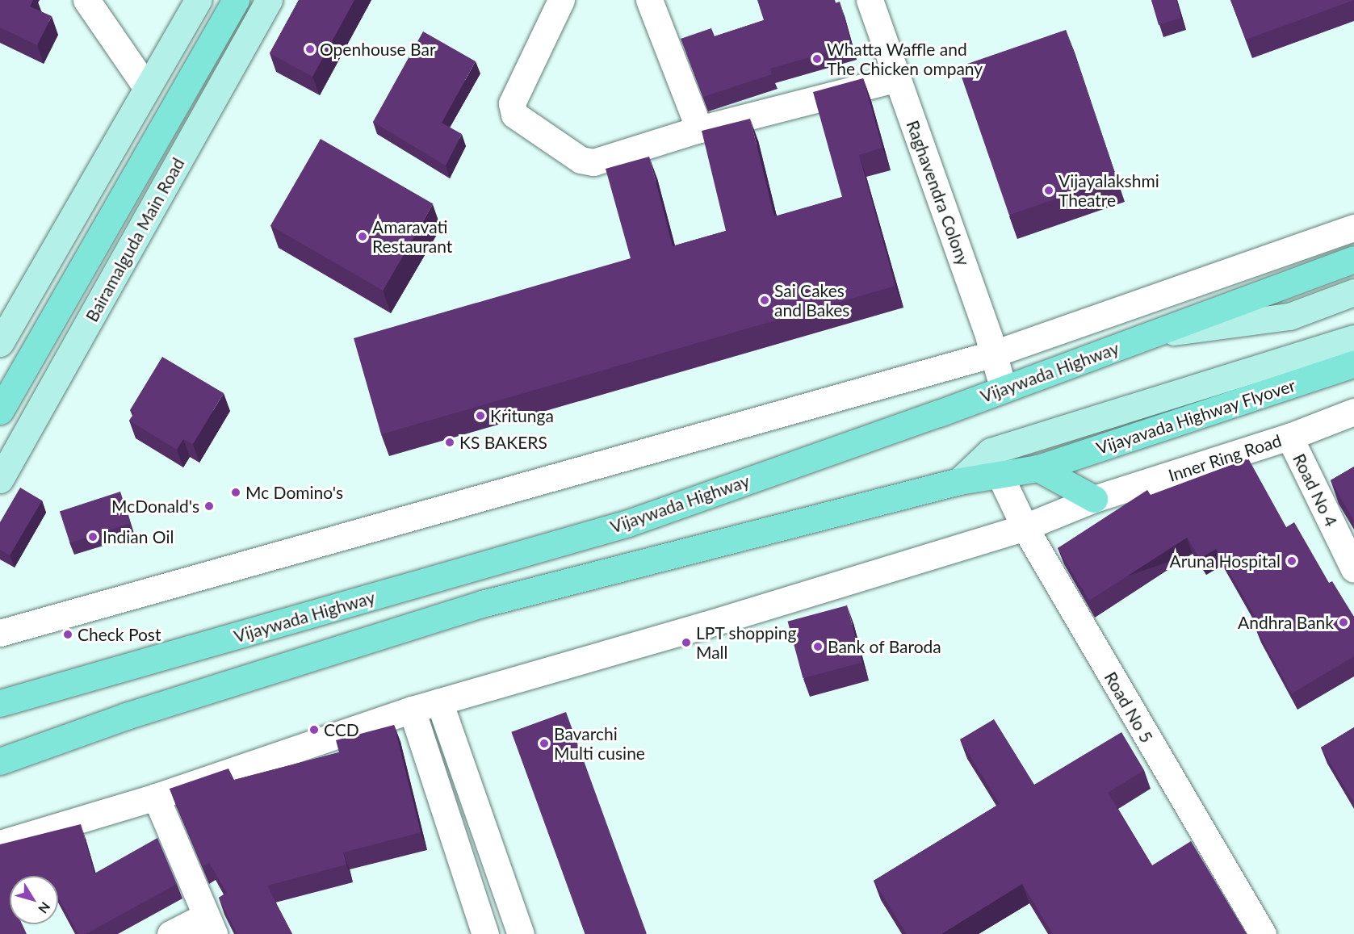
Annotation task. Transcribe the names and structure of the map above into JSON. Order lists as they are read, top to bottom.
{
  "streets": {
    "highway": ["Vijaywada Highway", "Vijayavada Highway Flyover"],
    "main road": ["Bairamalguda Main Road"],
    "street": [
      "Raghavendra Colony",
      "Inner Ring Road",
      "Road No 4",
      "Road No 5"
    ]
  },
  "crossings": [
    ["Raghavendra Colony", "Vijaywada Highway"],
    ["Inner Ring Road", "Road No 4"],
    ["Inner Ring Road", "Road No 5"]
  ],
  "places": [
    "Openhouse Bar",
    "Whatta Waffle and The Chicken ompany",
    "Vijayalakshmi Theatre",
    "Amaravati Restaurant",
    "Sai Cakes and Bakes",
    "Kritunga",
    "KS BAKERS",
    "Mc Domino's",
    "McDonald's",
    "Indian Oil",
    "Aruna Hospital",
    "Andhra Bank",
    "Check Post",
    "LPT shopping Mall",
    "Bank of Baroda",
    "CCD",
    "Bavarchi Multi cusine"
  ],
  "north": "bottom right"
}
